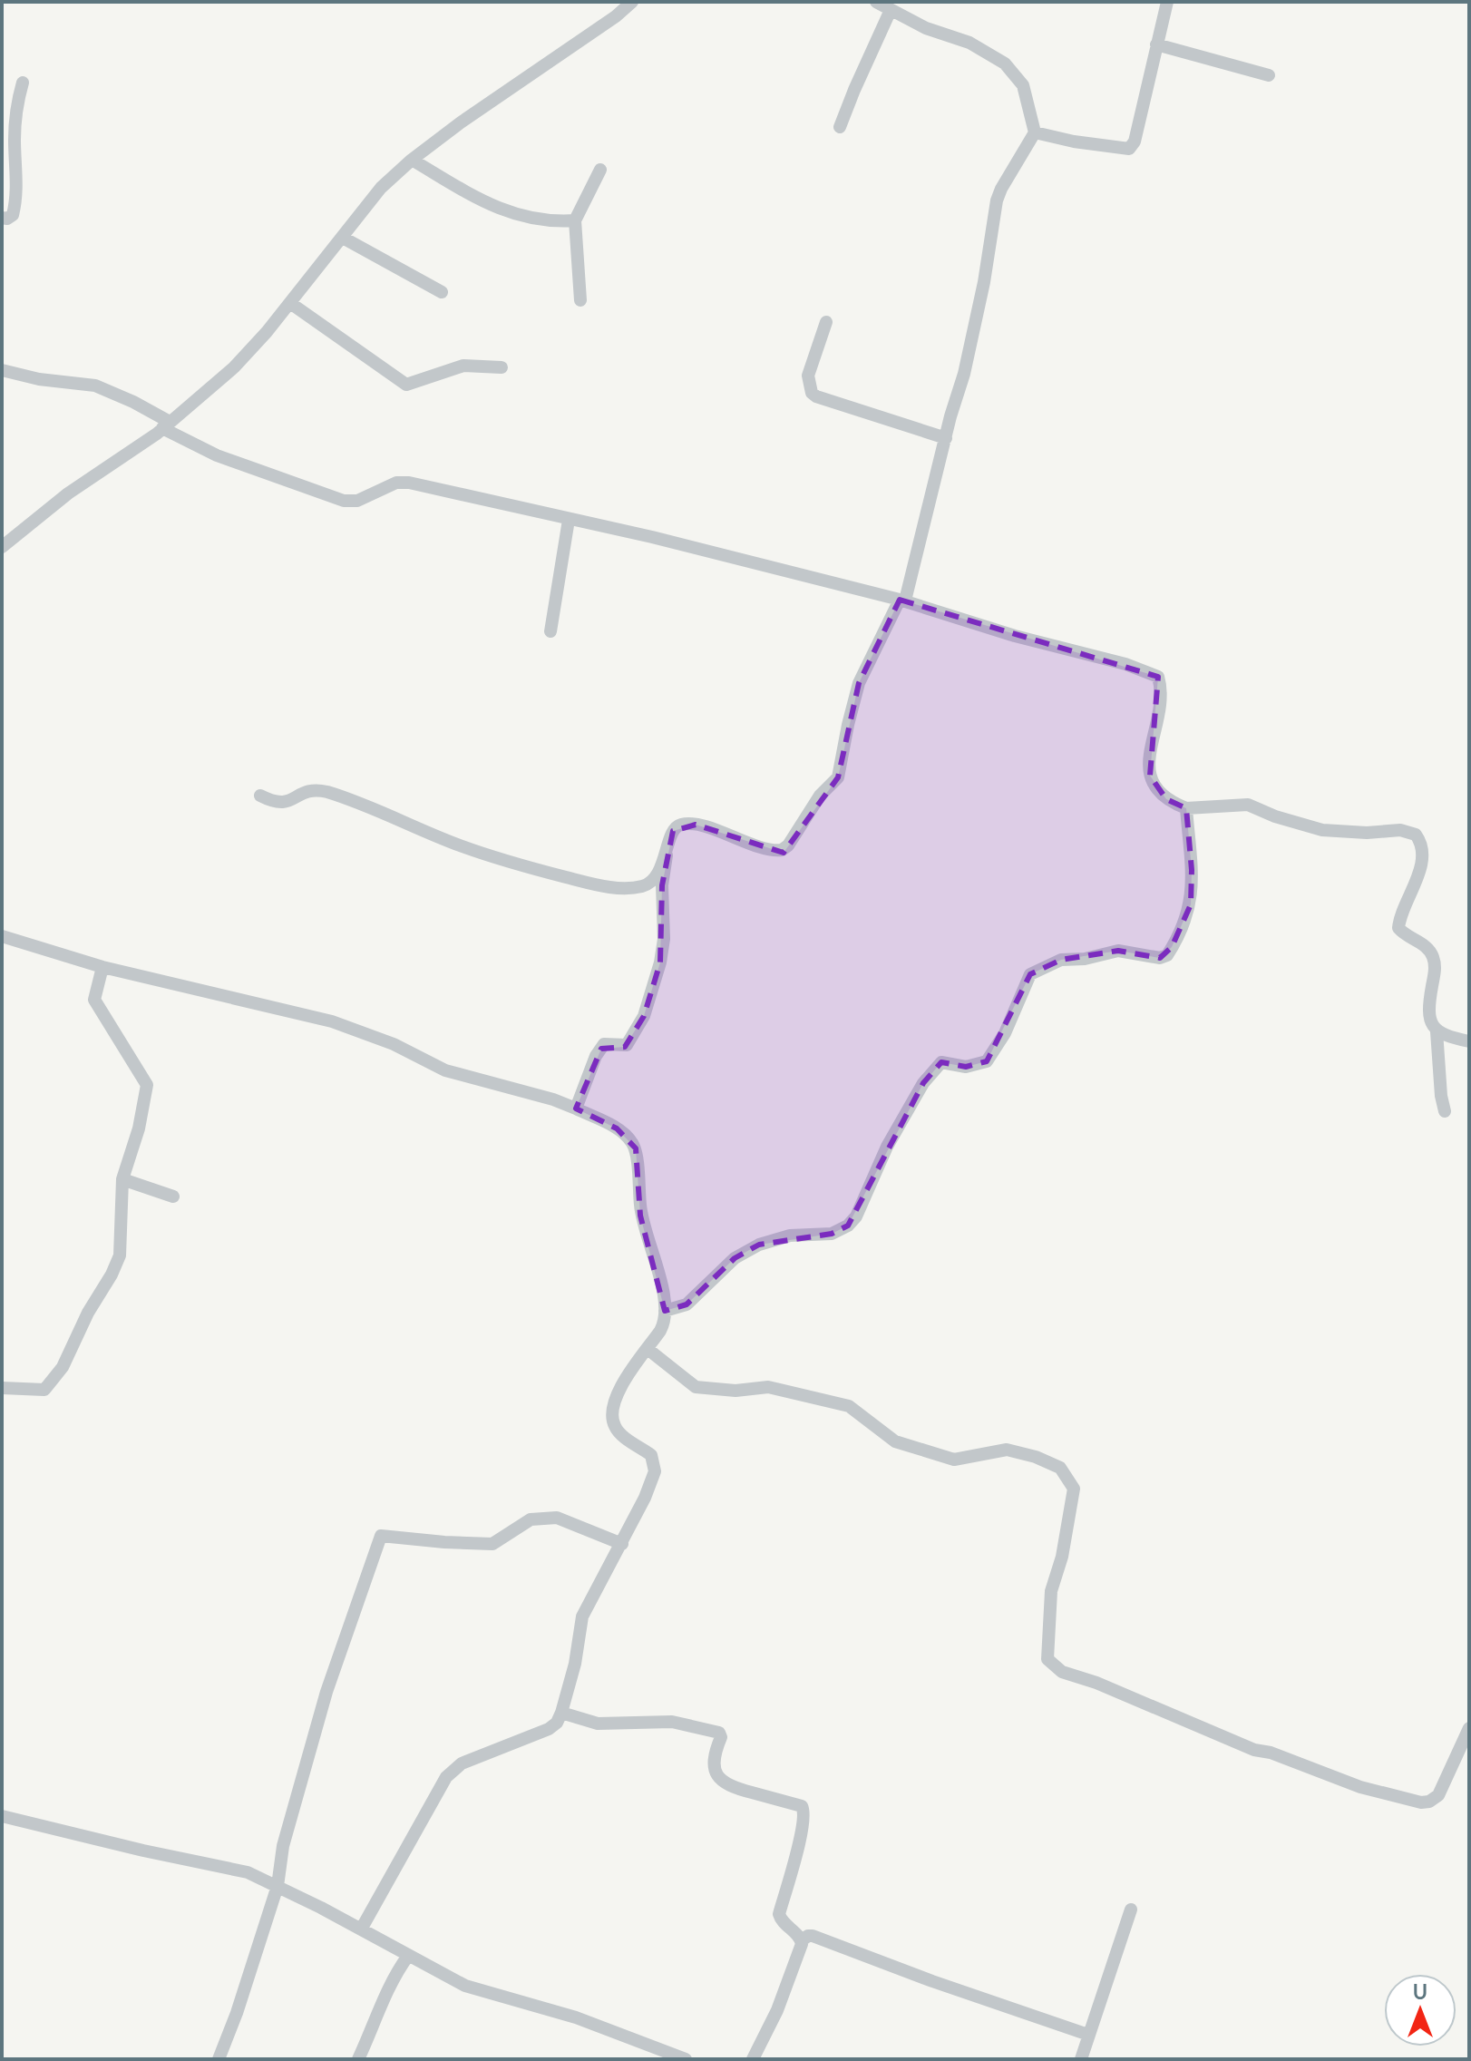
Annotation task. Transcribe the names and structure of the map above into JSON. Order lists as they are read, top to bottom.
{
  "north": "top"
}
